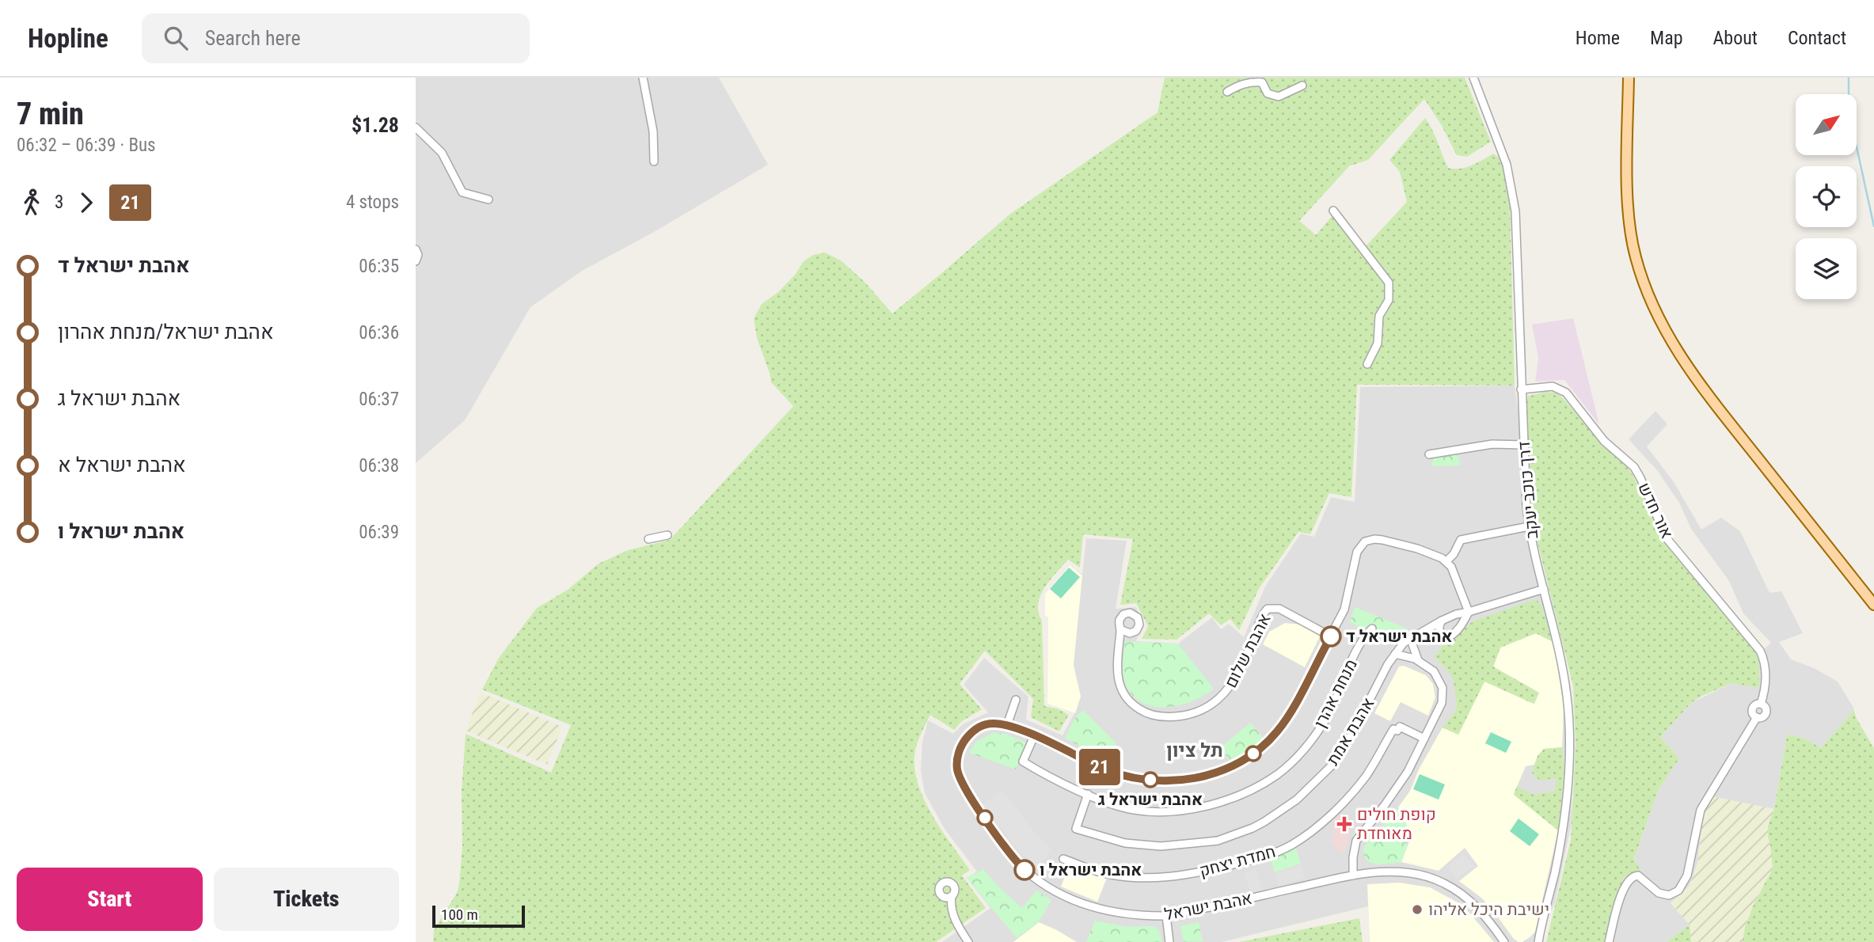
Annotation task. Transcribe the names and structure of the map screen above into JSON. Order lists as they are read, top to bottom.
{
  "streets": {
    "street": [
      "דרך כוכב יעקב",
      "אור חדש",
      "אהבת שלום",
      "מנחת אהרן",
      "אהבת אמת",
      "חמדת יצחק",
      "אהבת ישראל"
    ]
  },
  "crossings": [
    ["דרך כוכב יעקב", "אור חדש"],
    ["דרך כוכב יעקב", "אהבת אמת"],
    ["אהבת שלום", "אהבת ישראל"],
    ["מנחת אהרן", "אהבת אמת"],
    ["מנחת אהרן", "אהבת ישראל"]
  ],
  "districts": ["תל ציון"],
  "places": {
    "other": [
      "אהבת ישראל ד",
      "אהבת ישראל ג",
      "אהבת ישראל ו",
      "ישיבת היכל אליהו"
    ],
    "health": ["קופת חולים מאוחדת"]
  },
  "lines": ["bus line 21"],
  "scale_bar": "100 m",
  "north": "top right",
  "page": {
    "header": "Hopline",
    "search": "Search here",
    "nav": [
      "Home",
      "Map",
      "About",
      "Contact"
    ],
    "heading": ["7 min", "06:32 – 06:39 · Bus", "$1.28"],
    "on_map": "21",
    "legs": ["3", "21", "4 stops"],
    "list": [
      {
        "name": "אהבת ישראל ד",
        "value": "06:35"
      },
      {
        "name": "אהבת ישראל/מנחת אהרון",
        "value": "06:36"
      },
      {
        "name": "אהבת ישראל ג",
        "value": "06:37"
      },
      {
        "name": "אהבת ישראל א",
        "value": "06:38"
      },
      {
        "name": "אהבת ישראל ו",
        "value": "06:39"
      }
    ],
    "buttons": ["Start", "Tickets"],
    "scale": "100 m"
  }
}
